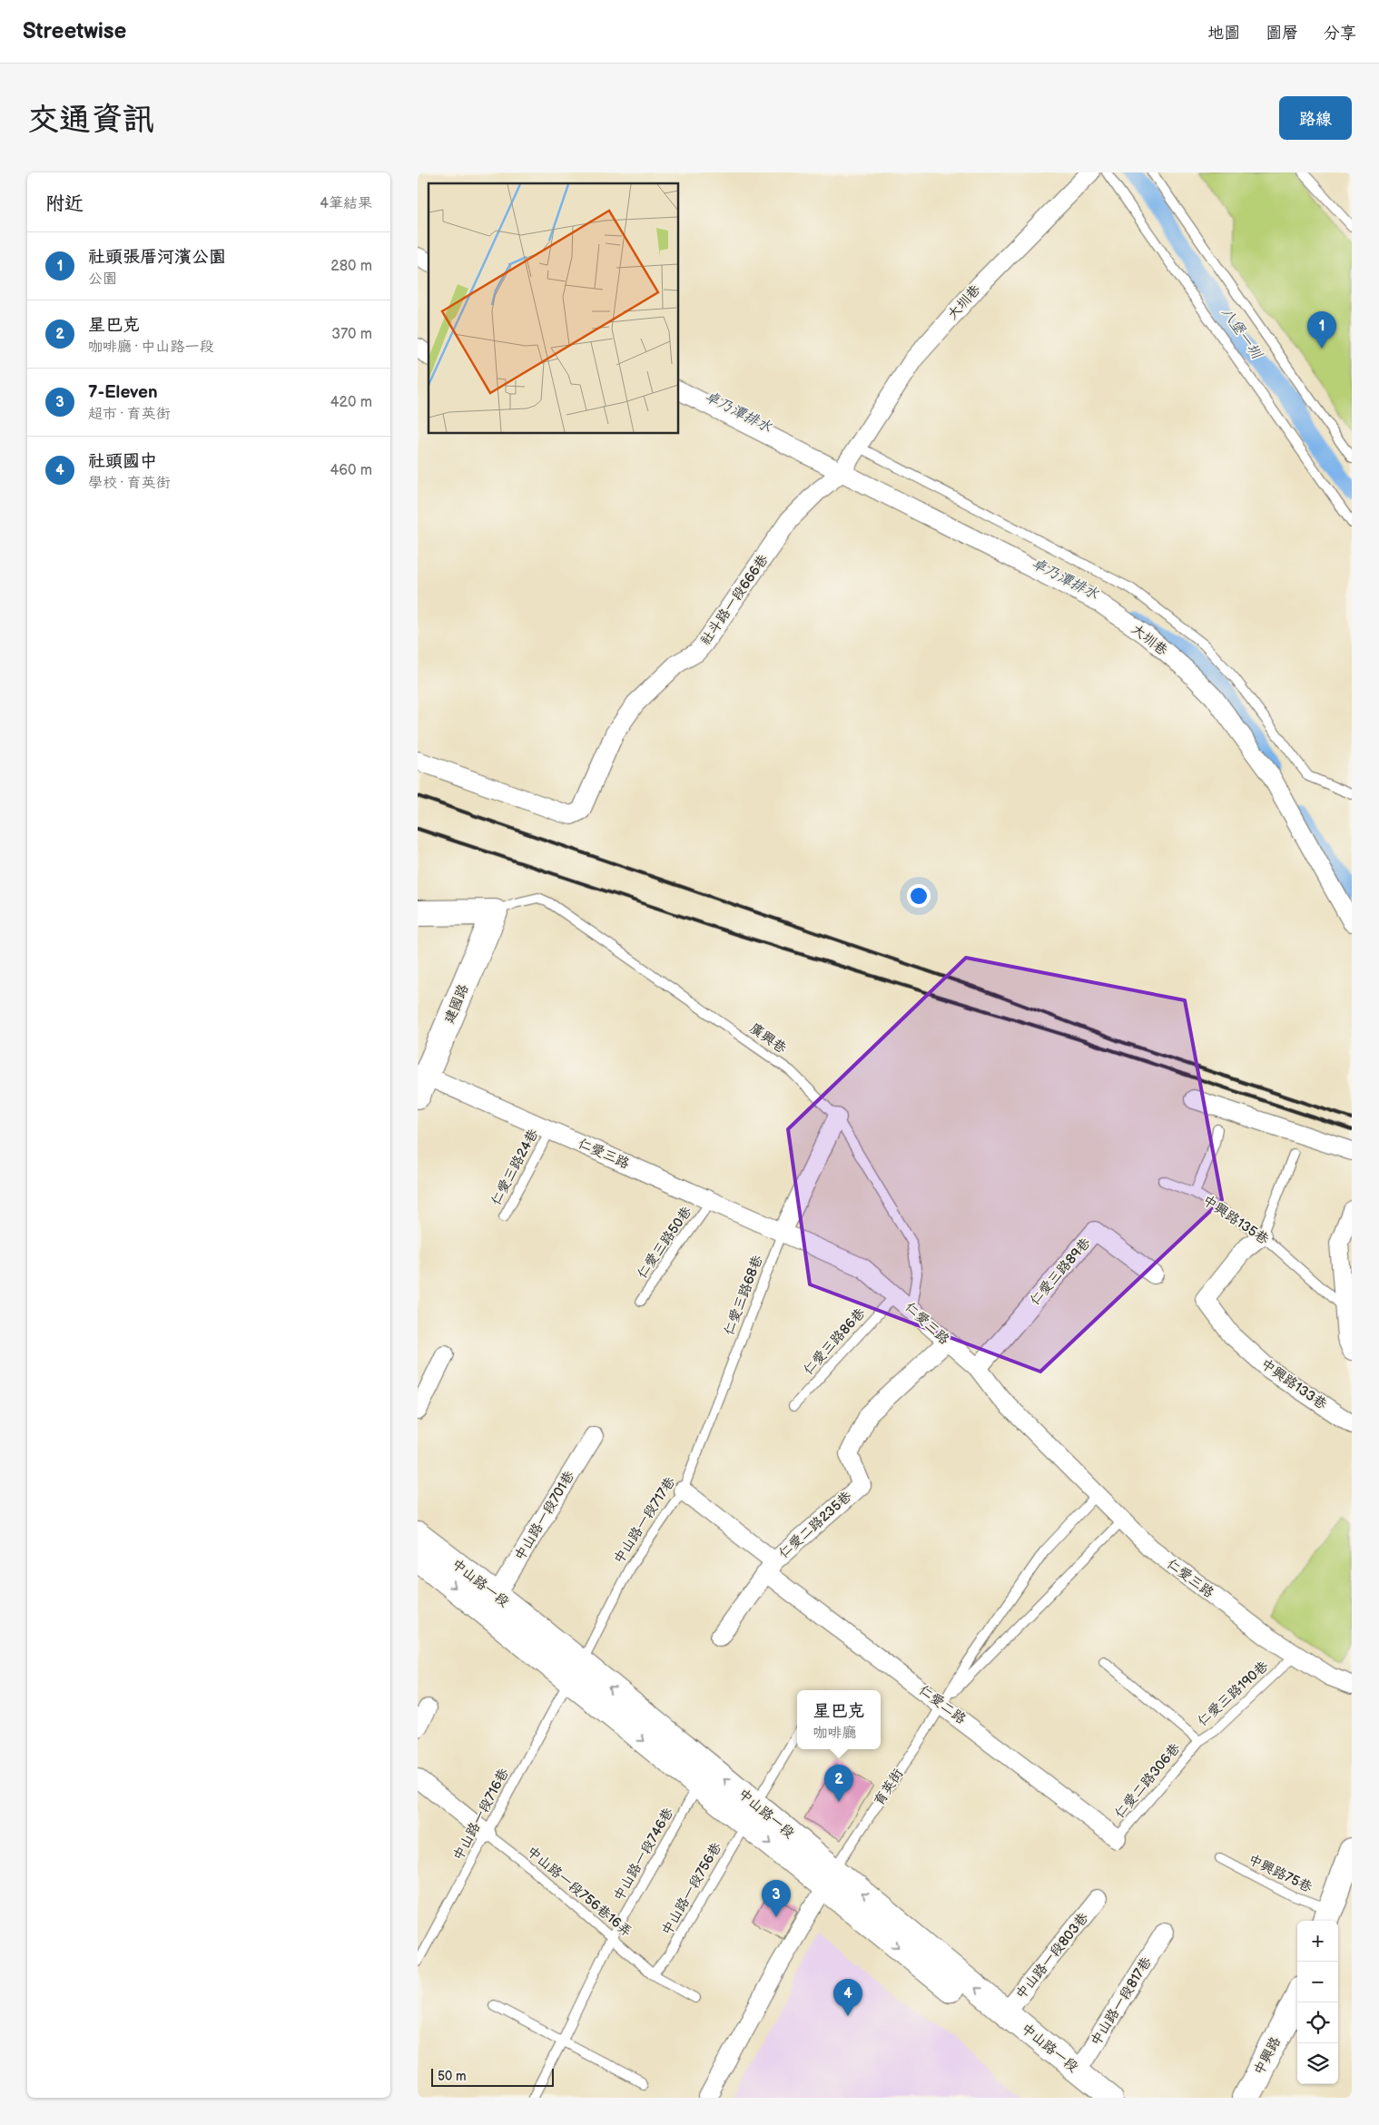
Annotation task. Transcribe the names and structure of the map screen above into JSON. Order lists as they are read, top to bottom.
{
  "streets": {
    "main road": ["建國路", "中山路一段", "中興路"],
    "street": [
      "大圳巷",
      "社斗路一段666巷",
      "仁愛三路",
      "仁愛三路89巷",
      "中興路133巷",
      "中山路一段701巷",
      "仁愛二路235巷",
      "仁愛二路",
      "育英街",
      "中山路一段803巷",
      "中山路一段817巷"
    ],
    "lane": [
      "廣興巷",
      "仁愛三路24巷",
      "中興路135巷",
      "仁愛三路50巷",
      "仁愛三路68巷",
      "仁愛三路86巷",
      "中山路一段717巷",
      "仁愛三路190巷",
      "仁愛二路306巷",
      "中山路一段716巷",
      "中山路一段746巷",
      "中興路75巷",
      "中山路一段756巷",
      "中山路一段756巷16弄"
    ]
  },
  "crossings": [
    ["大圳巷", "社斗路一段666巷"],
    ["建國路", "廣興巷"],
    ["建國路", "仁愛三路"],
    ["廣興巷", "仁愛三路"],
    ["仁愛三路", "仁愛三路24巷"],
    ["仁愛三路", "仁愛三路50巷"],
    ["仁愛三路", "仁愛三路89巷"],
    ["仁愛三路", "仁愛三路68巷"],
    ["仁愛三路", "仁愛三路86巷"],
    ["仁愛三路", "仁愛二路235巷"],
    ["仁愛三路", "仁愛三路190巷"],
    ["仁愛三路", "育英街"],
    ["中興路135巷", "中興路133巷"],
    ["仁愛三路68巷", "中山路一段717巷"],
    ["中山路一段701巷", "中山路一段"],
    ["中山路一段717巷", "中山路一段"],
    ["中山路一段717巷", "仁愛二路"],
    ["中山路一段717巷", "中山路一段716巷"],
    ["仁愛二路235巷", "仁愛二路"],
    ["中山路一段", "育英街"],
    ["中山路一段", "中山路一段716巷"],
    ["中山路一段", "中山路一段746巷"],
    ["中山路一段", "中山路一段756巷"],
    ["中山路一段", "中山路一段803巷"],
    ["中山路一段", "中山路一段817巷"],
    ["仁愛三路190巷", "仁愛二路306巷"],
    ["仁愛二路", "仁愛二路306巷"],
    ["仁愛二路", "育英街"],
    ["中山路一段716巷", "中山路一段756巷16弄"],
    ["中山路一段746巷", "中山路一段756巷16弄"],
    ["中山路一段756巷", "中山路一段756巷16弄"]
  ],
  "water": ["八堡一圳", "卓乃潭排水"],
  "scale_bar": "50 m",
  "page": {
    "header": "Streetwise",
    "nav": ["地圖", "圖層", "分享"],
    "buttons": "路線",
    "title": "交通資訊",
    "heading": ["附近", "4筆結果"],
    "list": [
      {
        "mark": "1",
        "name": "社頭張厝河濱公園",
        "note": "公園",
        "value": "280 m"
      },
      {
        "mark": "2",
        "name": "星巴克",
        "note": "咖啡廳 · 中山路一段",
        "value": "370 m"
      },
      {
        "mark": "3",
        "name": "7-Eleven",
        "note": "超市 · 育英街",
        "value": "420 m"
      },
      {
        "mark": "4",
        "name": "社頭國中",
        "note": "學校 · 育英街",
        "value": "460 m"
      }
    ],
    "pins": [
      "1",
      "2",
      "3",
      "4"
    ],
    "popup": ["星巴克", "咖啡廳"],
    "map_buttons": ["+", "−"],
    "scale": "50 m"
  }
}
